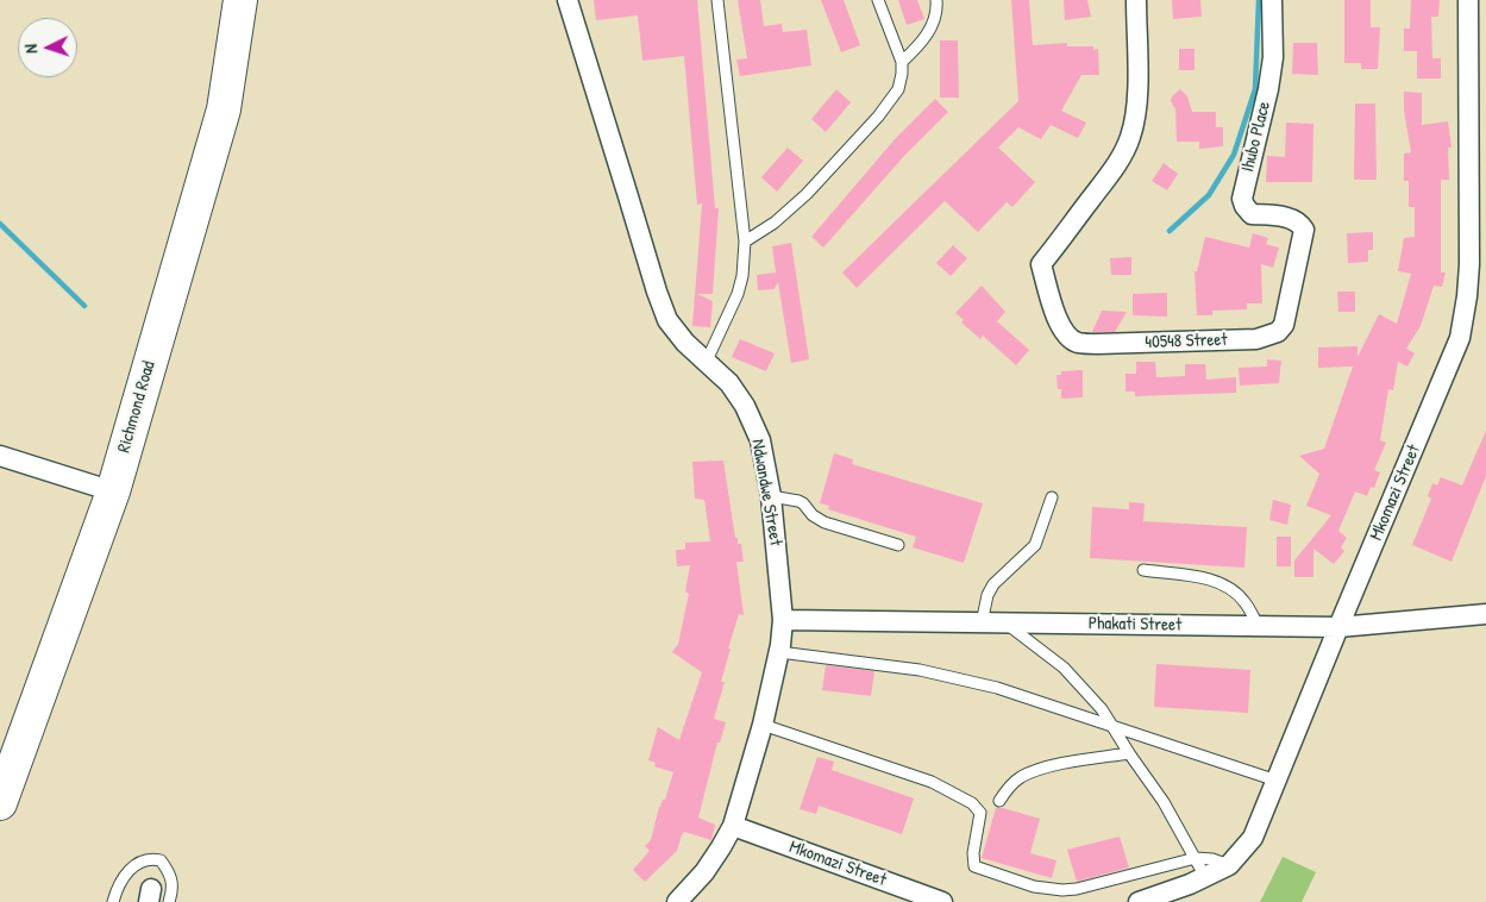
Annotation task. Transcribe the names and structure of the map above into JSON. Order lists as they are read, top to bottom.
{
  "streets": {
    "highway": ["Richmond Road"],
    "street": [
      "Ihubo Place",
      "40548 Street",
      "Ndwandwe Street",
      "Mkomazi Street",
      "Phakati Street"
    ]
  },
  "crossings": [
    ["Ihubo Place", "40548 Street"],
    ["Ndwandwe Street", "Mkomazi Street"],
    ["Ndwandwe Street", "Phakati Street"],
    ["Mkomazi Street", "Phakati Street"]
  ],
  "north": "left"
}
